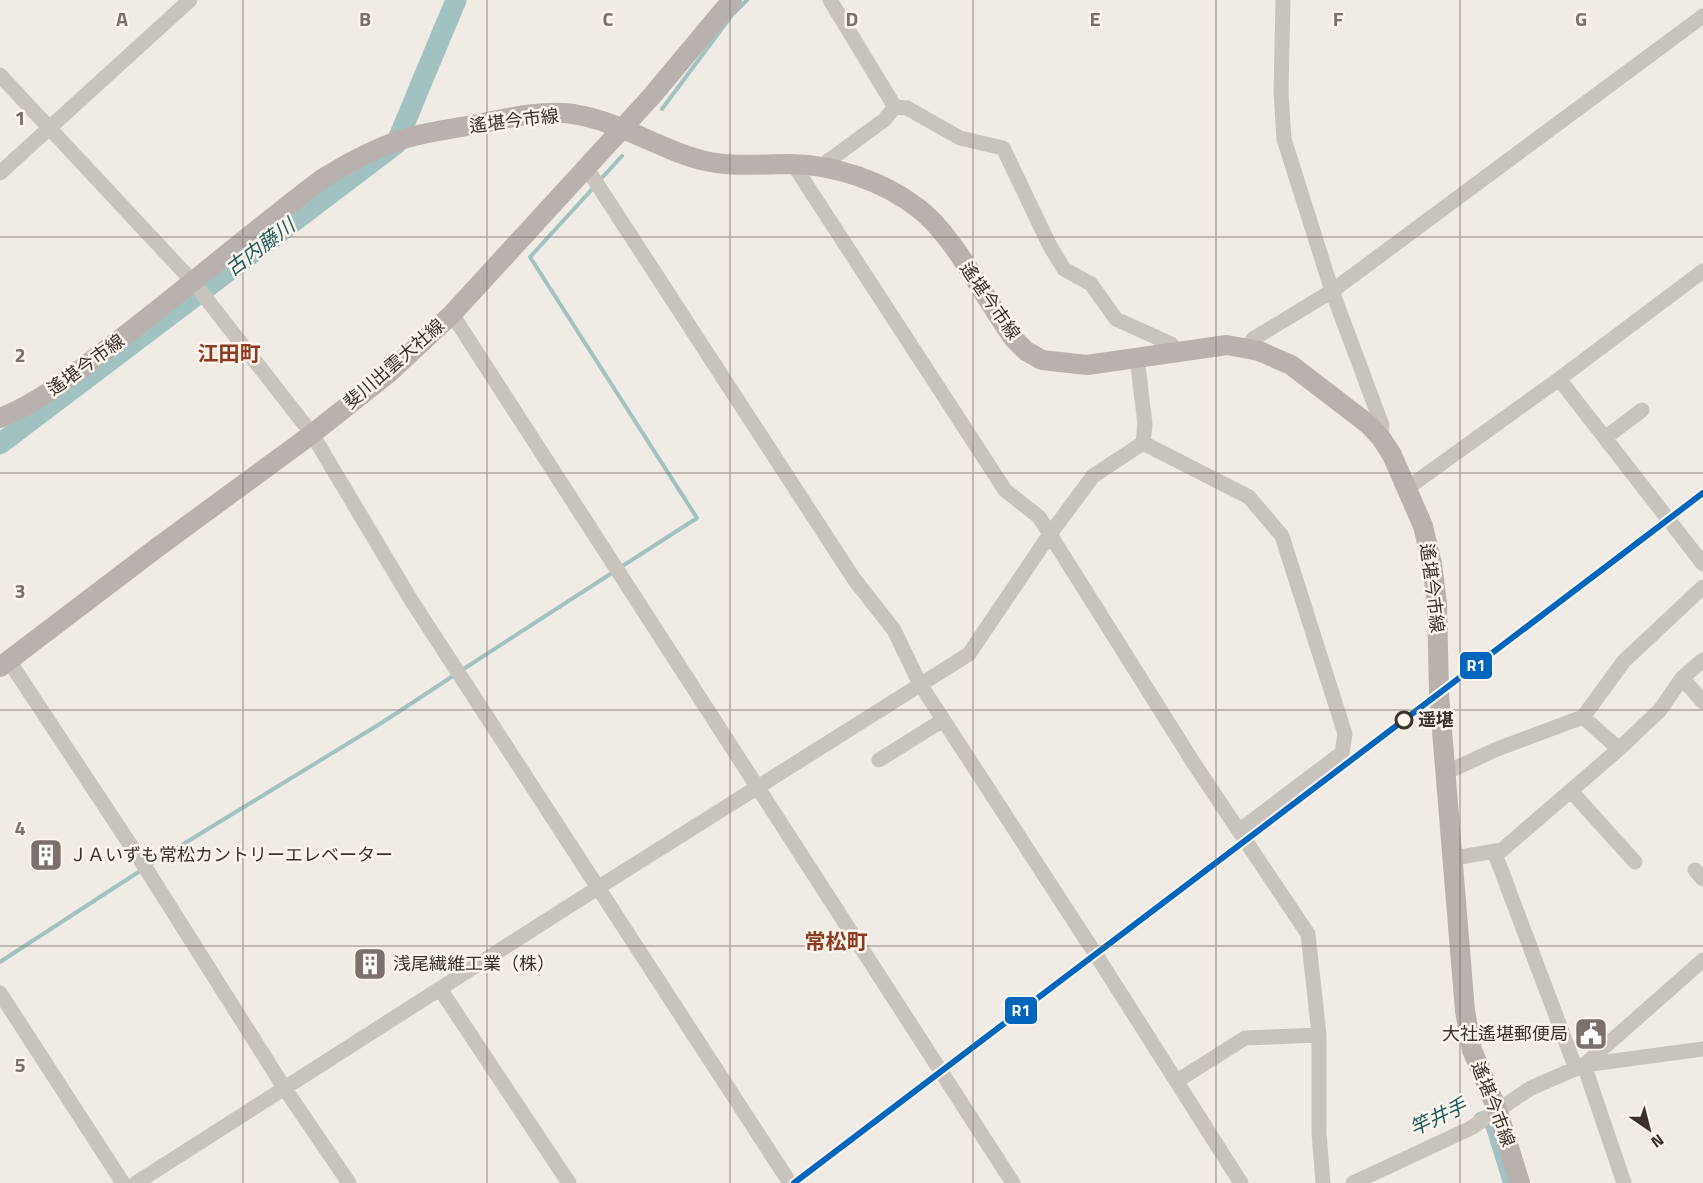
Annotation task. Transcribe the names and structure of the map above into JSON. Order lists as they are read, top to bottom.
{
  "streets": {
    "main road": ["遙堪今市線", "斐川出雲大社線"]
  },
  "crossings": [
    ["遙堪今市線", "斐川出雲大社線"]
  ],
  "districts": ["江田町", "常松町"],
  "water": ["古内藤川", "竿井手"],
  "places": {
    "other": ["遥堪"],
    "building": ["ＪＡいずも常松カントリーエレベーター", "浅尾繊維工業（株）"],
    "public building": ["大社遙堪郵便局"]
  },
  "lines": ["transit line R1"],
  "north": "bottom right",
  "grid": {
    "columns": [
      "A",
      "B",
      "C",
      "D",
      "E",
      "F",
      "G"
    ],
    "rows": [
      "1",
      "2",
      "3",
      "4",
      "5"
    ]
  }
}
